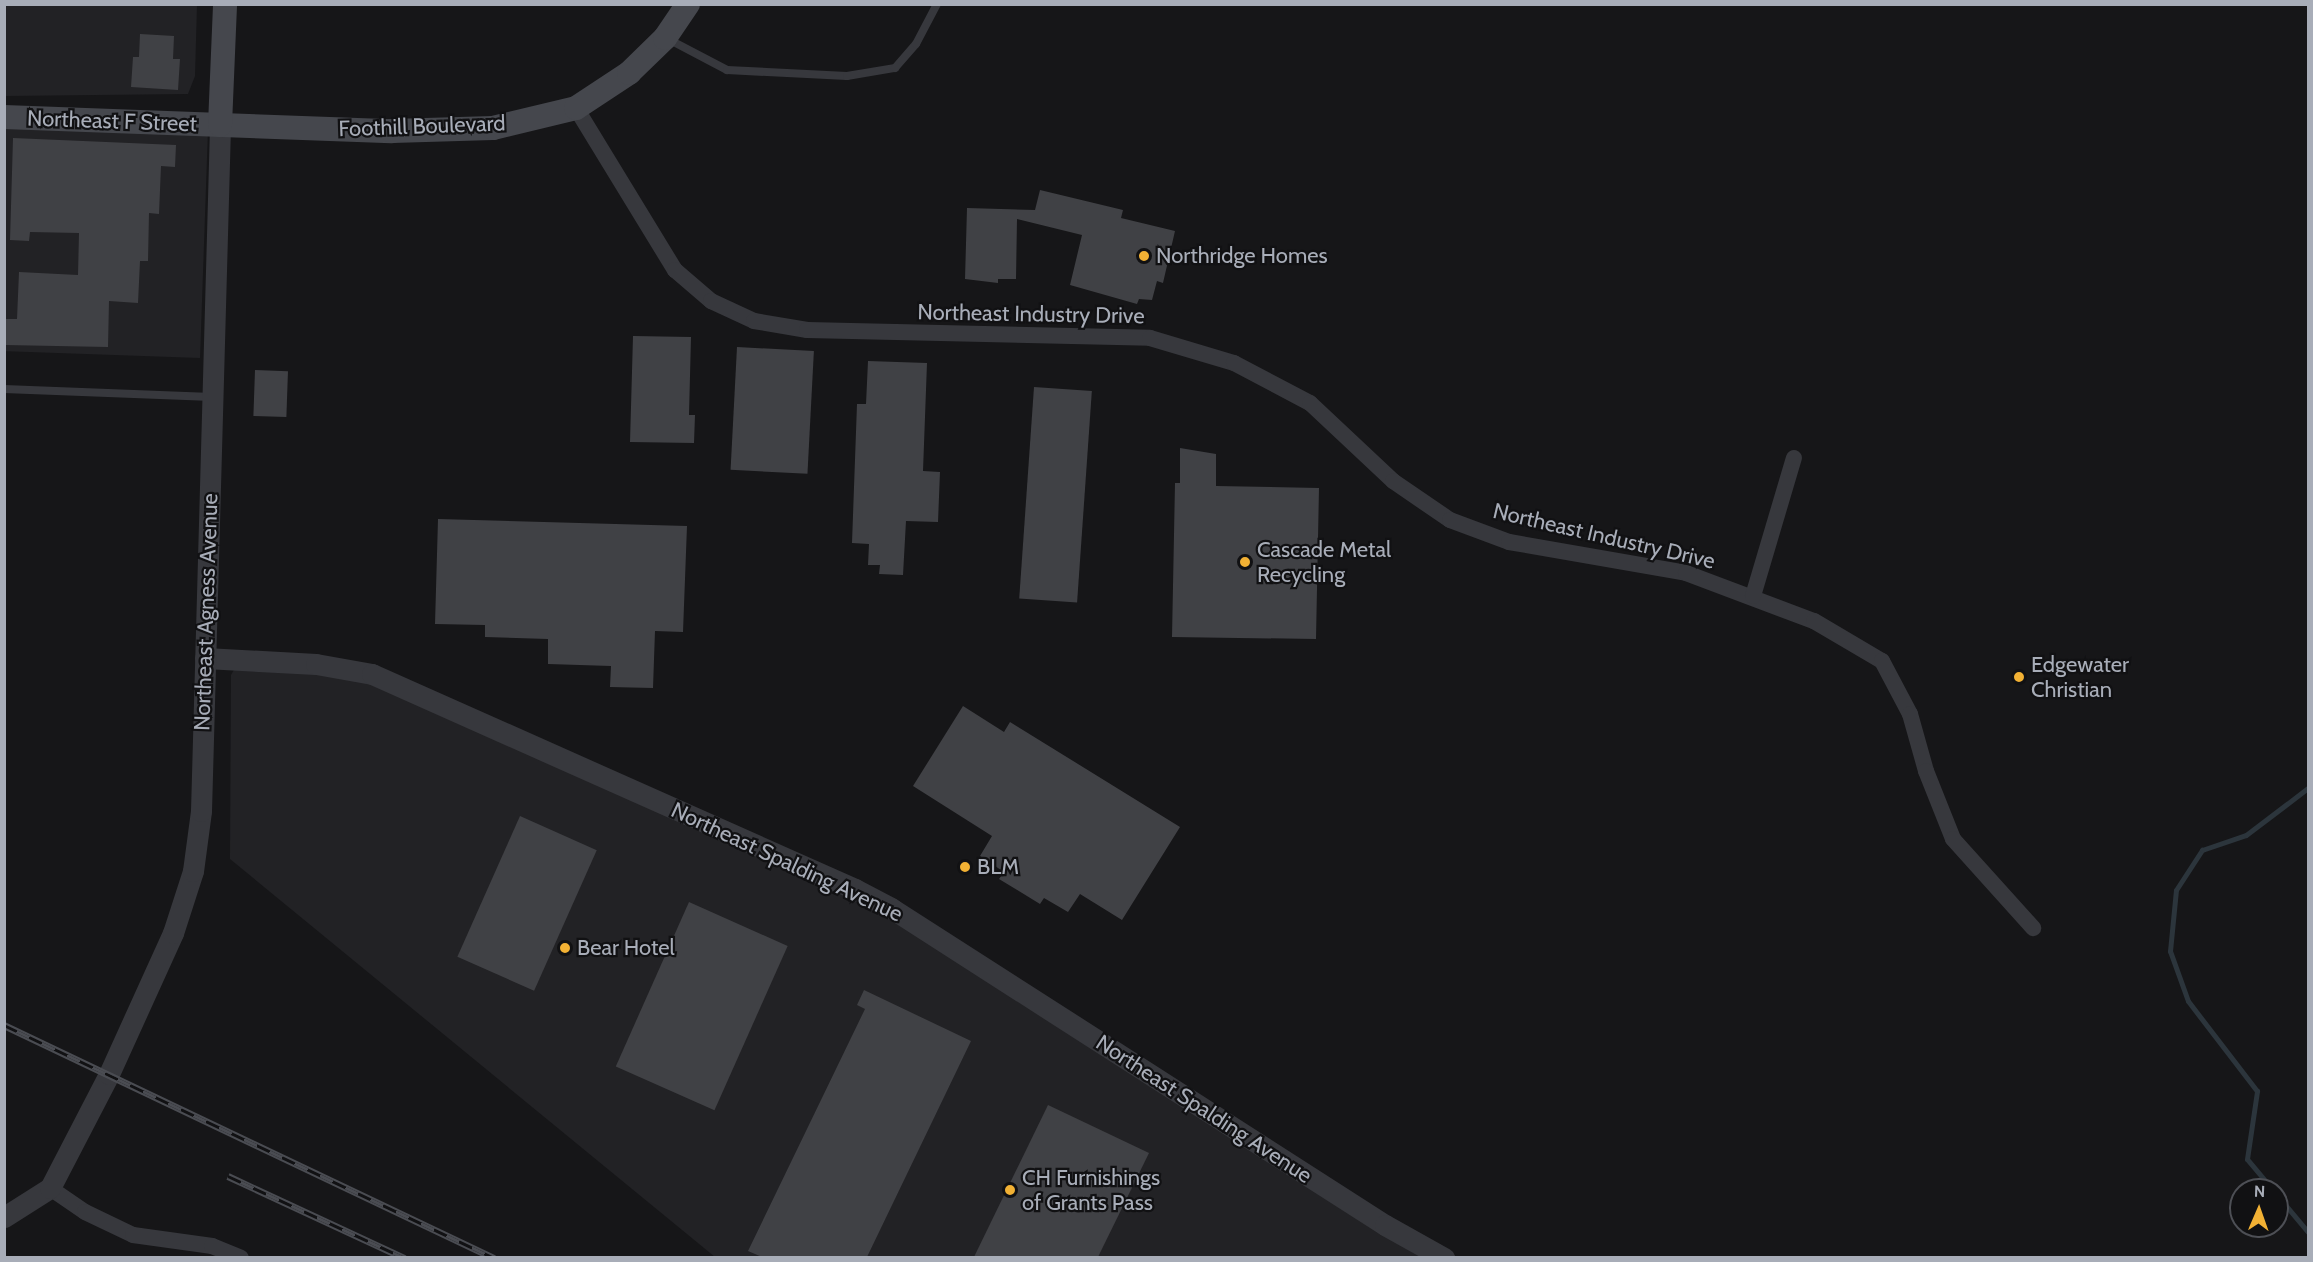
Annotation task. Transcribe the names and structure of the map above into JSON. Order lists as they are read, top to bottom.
{
  "streets": {
    "main road": ["Northeast F Street", "Foothill Boulevard", "Northeast Agness Avenue"],
    "street": ["Northeast Industry Drive", "Northeast Spalding Avenue"]
  },
  "crossings": [
    ["Northeast F Street", "Foothill Boulevard"],
    ["Northeast F Street", "Northeast Agness Avenue"],
    ["Foothill Boulevard", "Northeast Industry Drive"],
    ["Foothill Boulevard", "Northeast Agness Avenue"],
    ["Northeast Agness Avenue", "Northeast Spalding Avenue"]
  ],
  "places": [
    "Northridge Homes",
    "Cascade Metal Recycling",
    "Edgewater Christian",
    "BLM",
    "Bear Hotel",
    "CH Furnishings of Grants Pass"
  ],
  "north": "top"
}
